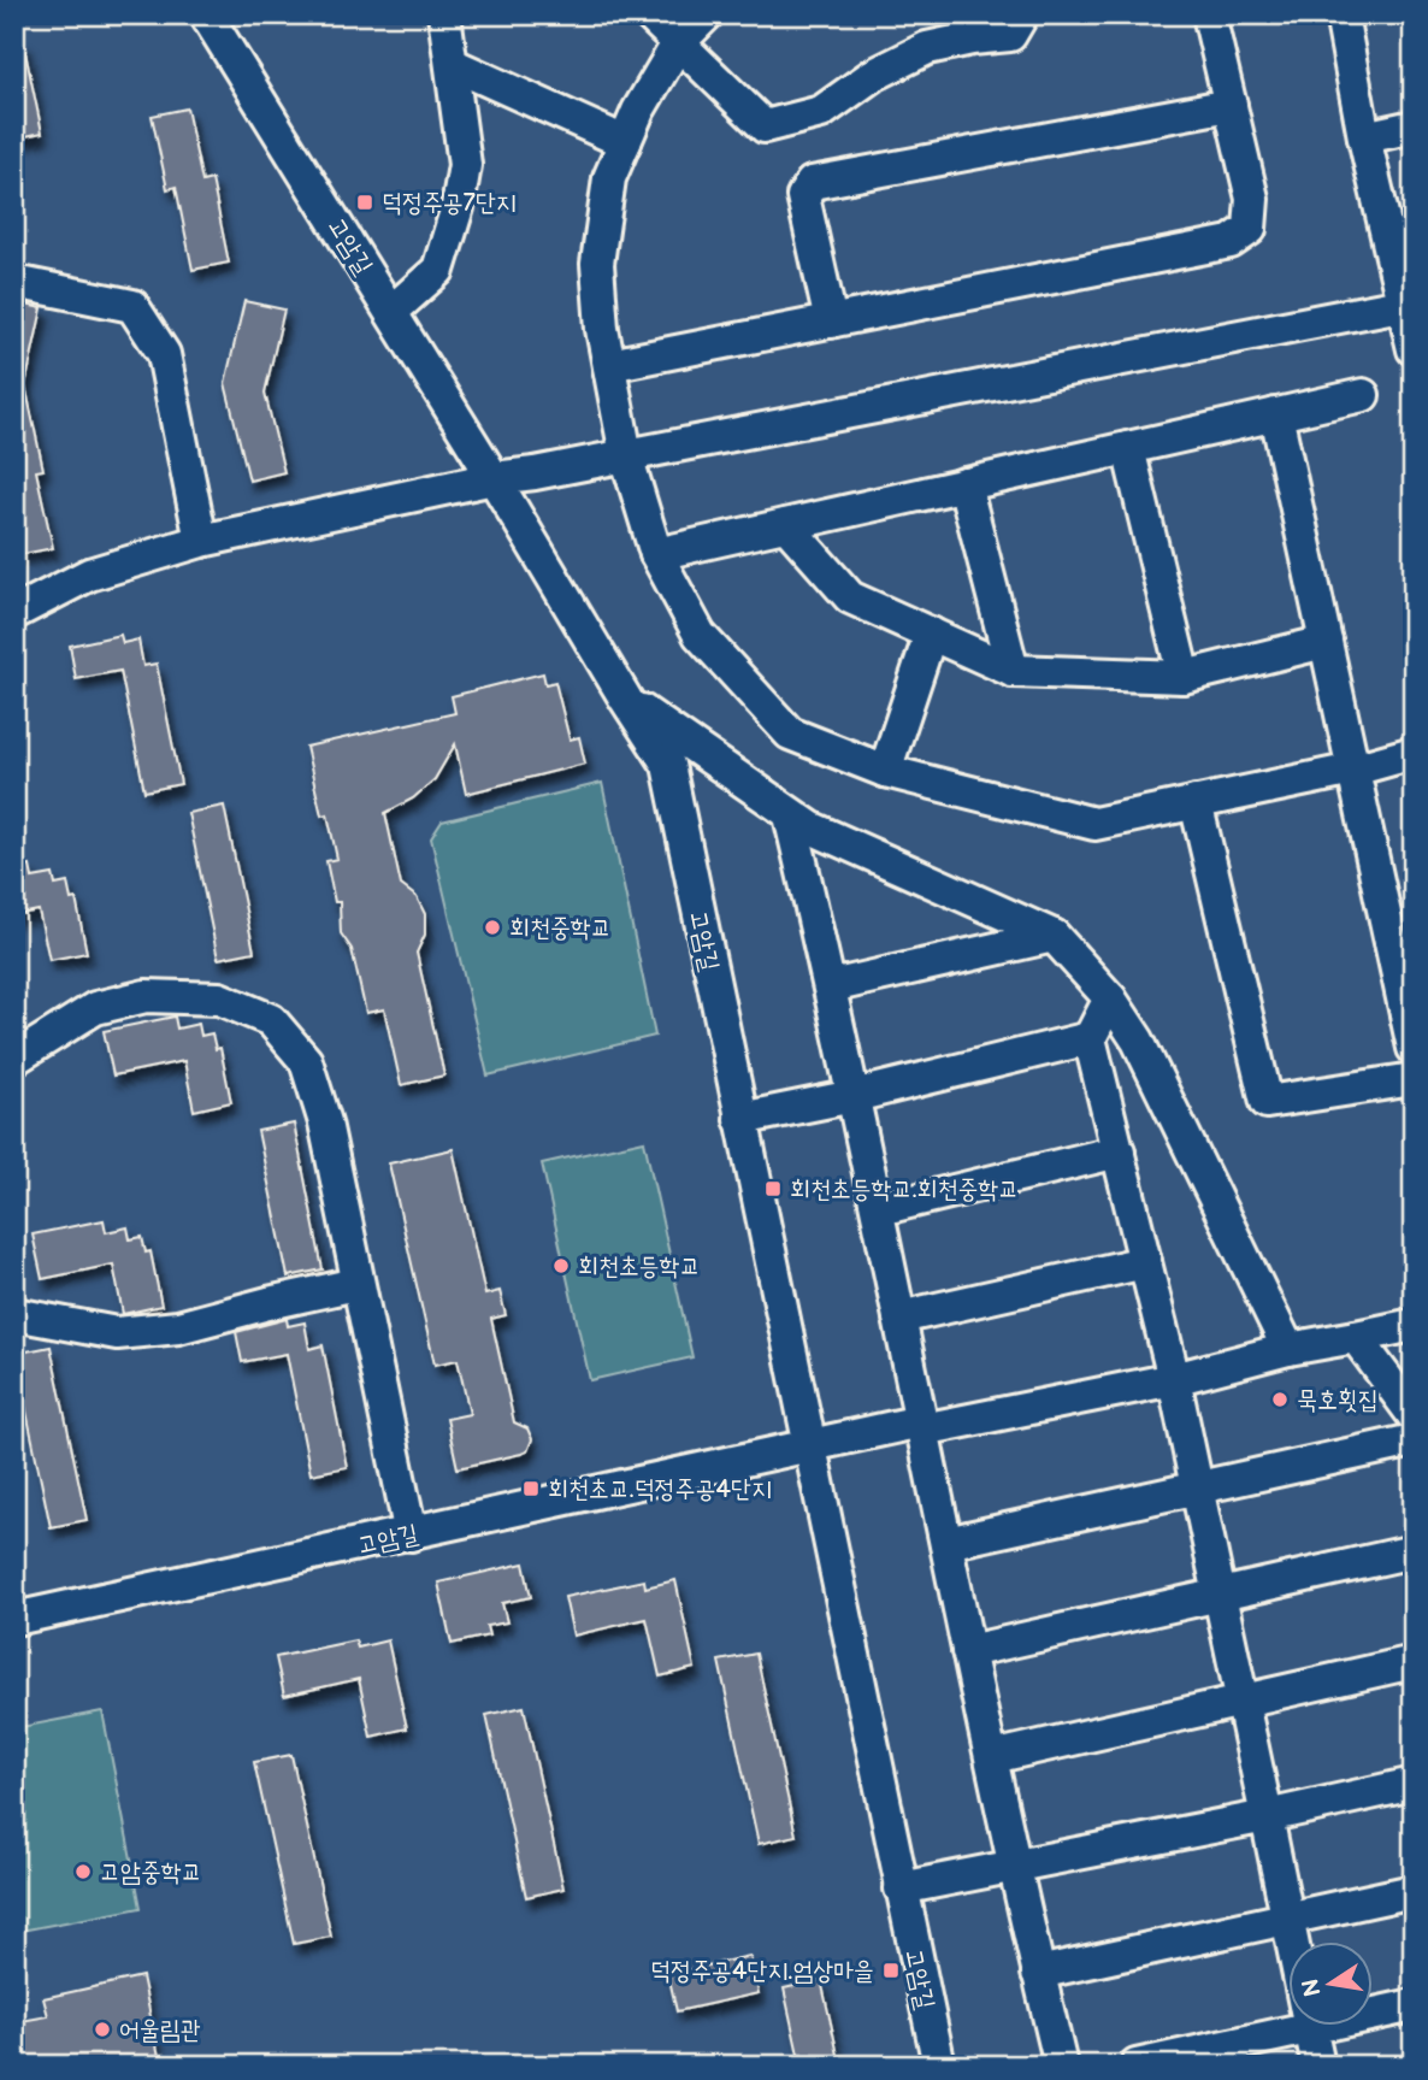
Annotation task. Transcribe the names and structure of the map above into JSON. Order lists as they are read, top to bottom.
{
  "streets": {
    "street": ["고암길"]
  },
  "places": {
    "transit": [
      "덕정주공7단지",
      "회천초등학교.회천중학교",
      "회천초교.덕정주공4단지",
      "덕정주공4단지.엄상마을"
    ],
    "other": [
      "회천중학교",
      "회천초등학교",
      "묵호횟집",
      "고암중학교",
      "어울림관"
    ]
  },
  "north": "left"
}
